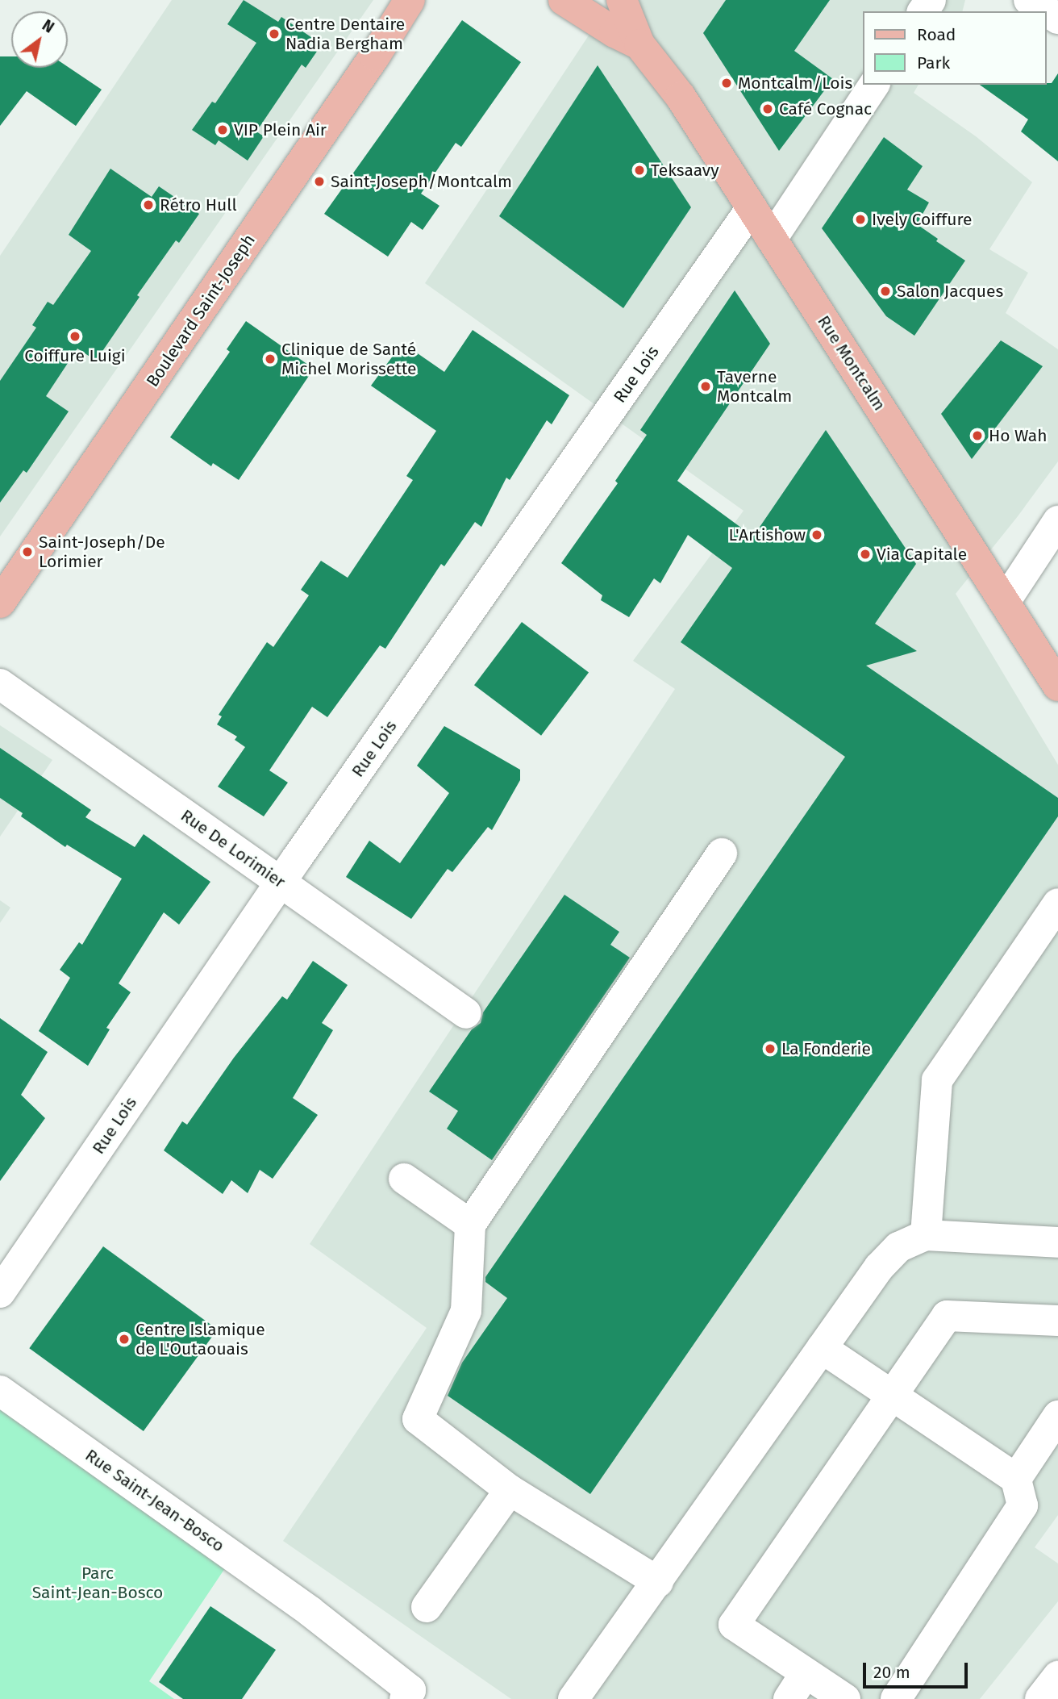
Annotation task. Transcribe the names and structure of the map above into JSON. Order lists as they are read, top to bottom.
{
  "streets": {
    "main road": ["Boulevard Saint-Joseph", "Rue Montcalm"],
    "street": ["Rue Lois", "Rue De Lorimier", "Rue Saint-Jean-Bosco"]
  },
  "crossings": [
    ["Rue Montcalm", "Rue Lois"],
    ["Rue Lois", "Rue De Lorimier"]
  ],
  "parks": ["Parc Saint-Jean-Bosco"],
  "places": [
    "Centre Dentaire Nadia Bergham",
    "Montcalm/Lois",
    "Café Cognac",
    "VIP Plein Air",
    "Teksaavy",
    "Saint-Joseph/Montcalm",
    "Rétro Hull",
    "Ively Coiffure",
    "Salon Jacques",
    "Coiffure Luigi",
    "Clinique de Santé Michel Morissette",
    "Taverne Montcalm",
    "Ho Wah",
    "L'Artishow",
    "Saint-Joseph/De Lorimier",
    "Via Capitale",
    "La Fonderie",
    "Centre Islamique de L'Outaouais"
  ],
  "legend": ["Road", "Park"],
  "scale_bar": "20 m",
  "north": "top right"
}
